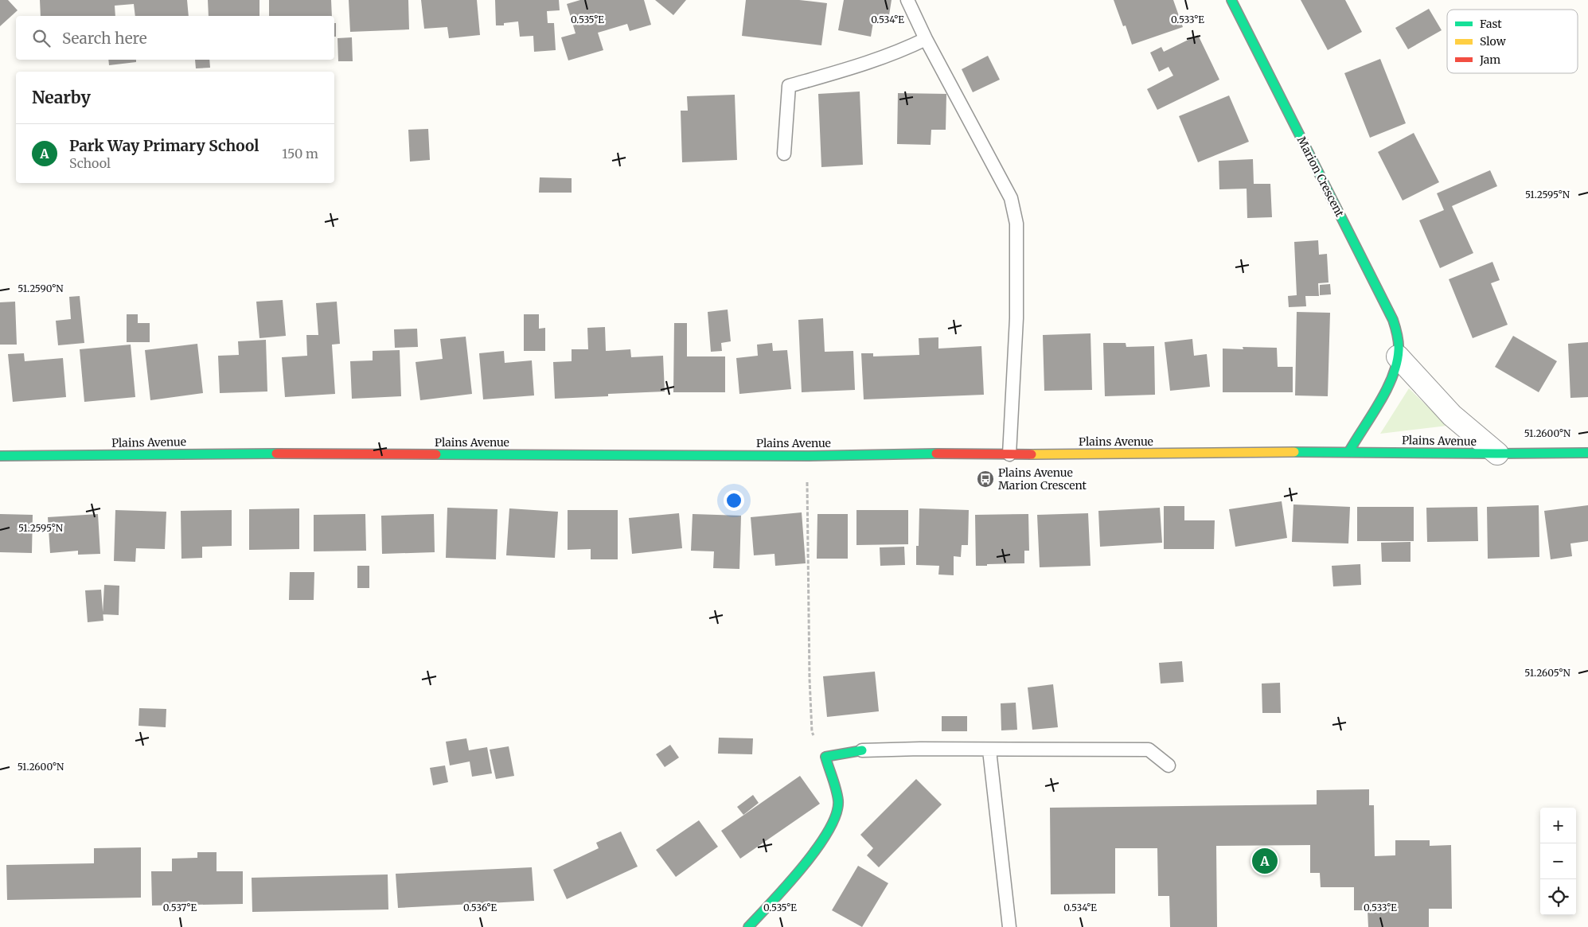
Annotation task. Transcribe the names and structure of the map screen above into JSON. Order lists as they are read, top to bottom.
{
  "streets": {
    "street": ["Marion Crescent", "Plains Avenue"]
  },
  "crossings": [
    ["Marion Crescent", "Plains Avenue"]
  ],
  "places": {
    "bus stop": ["Plains Avenue Marion Crescent"]
  },
  "legend": ["Fast", "Slow", "Jam"],
  "page": {
    "search": "Search here",
    "heading": "Nearby",
    "list": [
      {
        "mark": "A",
        "name": "Park Way Primary School",
        "note": "School",
        "value": "150 m"
      }
    ],
    "map_buttons": ["+", "−"],
    "pins": "A"
  },
  "coordinates": [
    "0.535°E",
    "0.534°E",
    "0.533°E",
    "51.2595°N",
    "51.2590°N",
    "51.2600°N",
    "51.2605°N",
    "0.537°E",
    "0.536°E"
  ]
}
